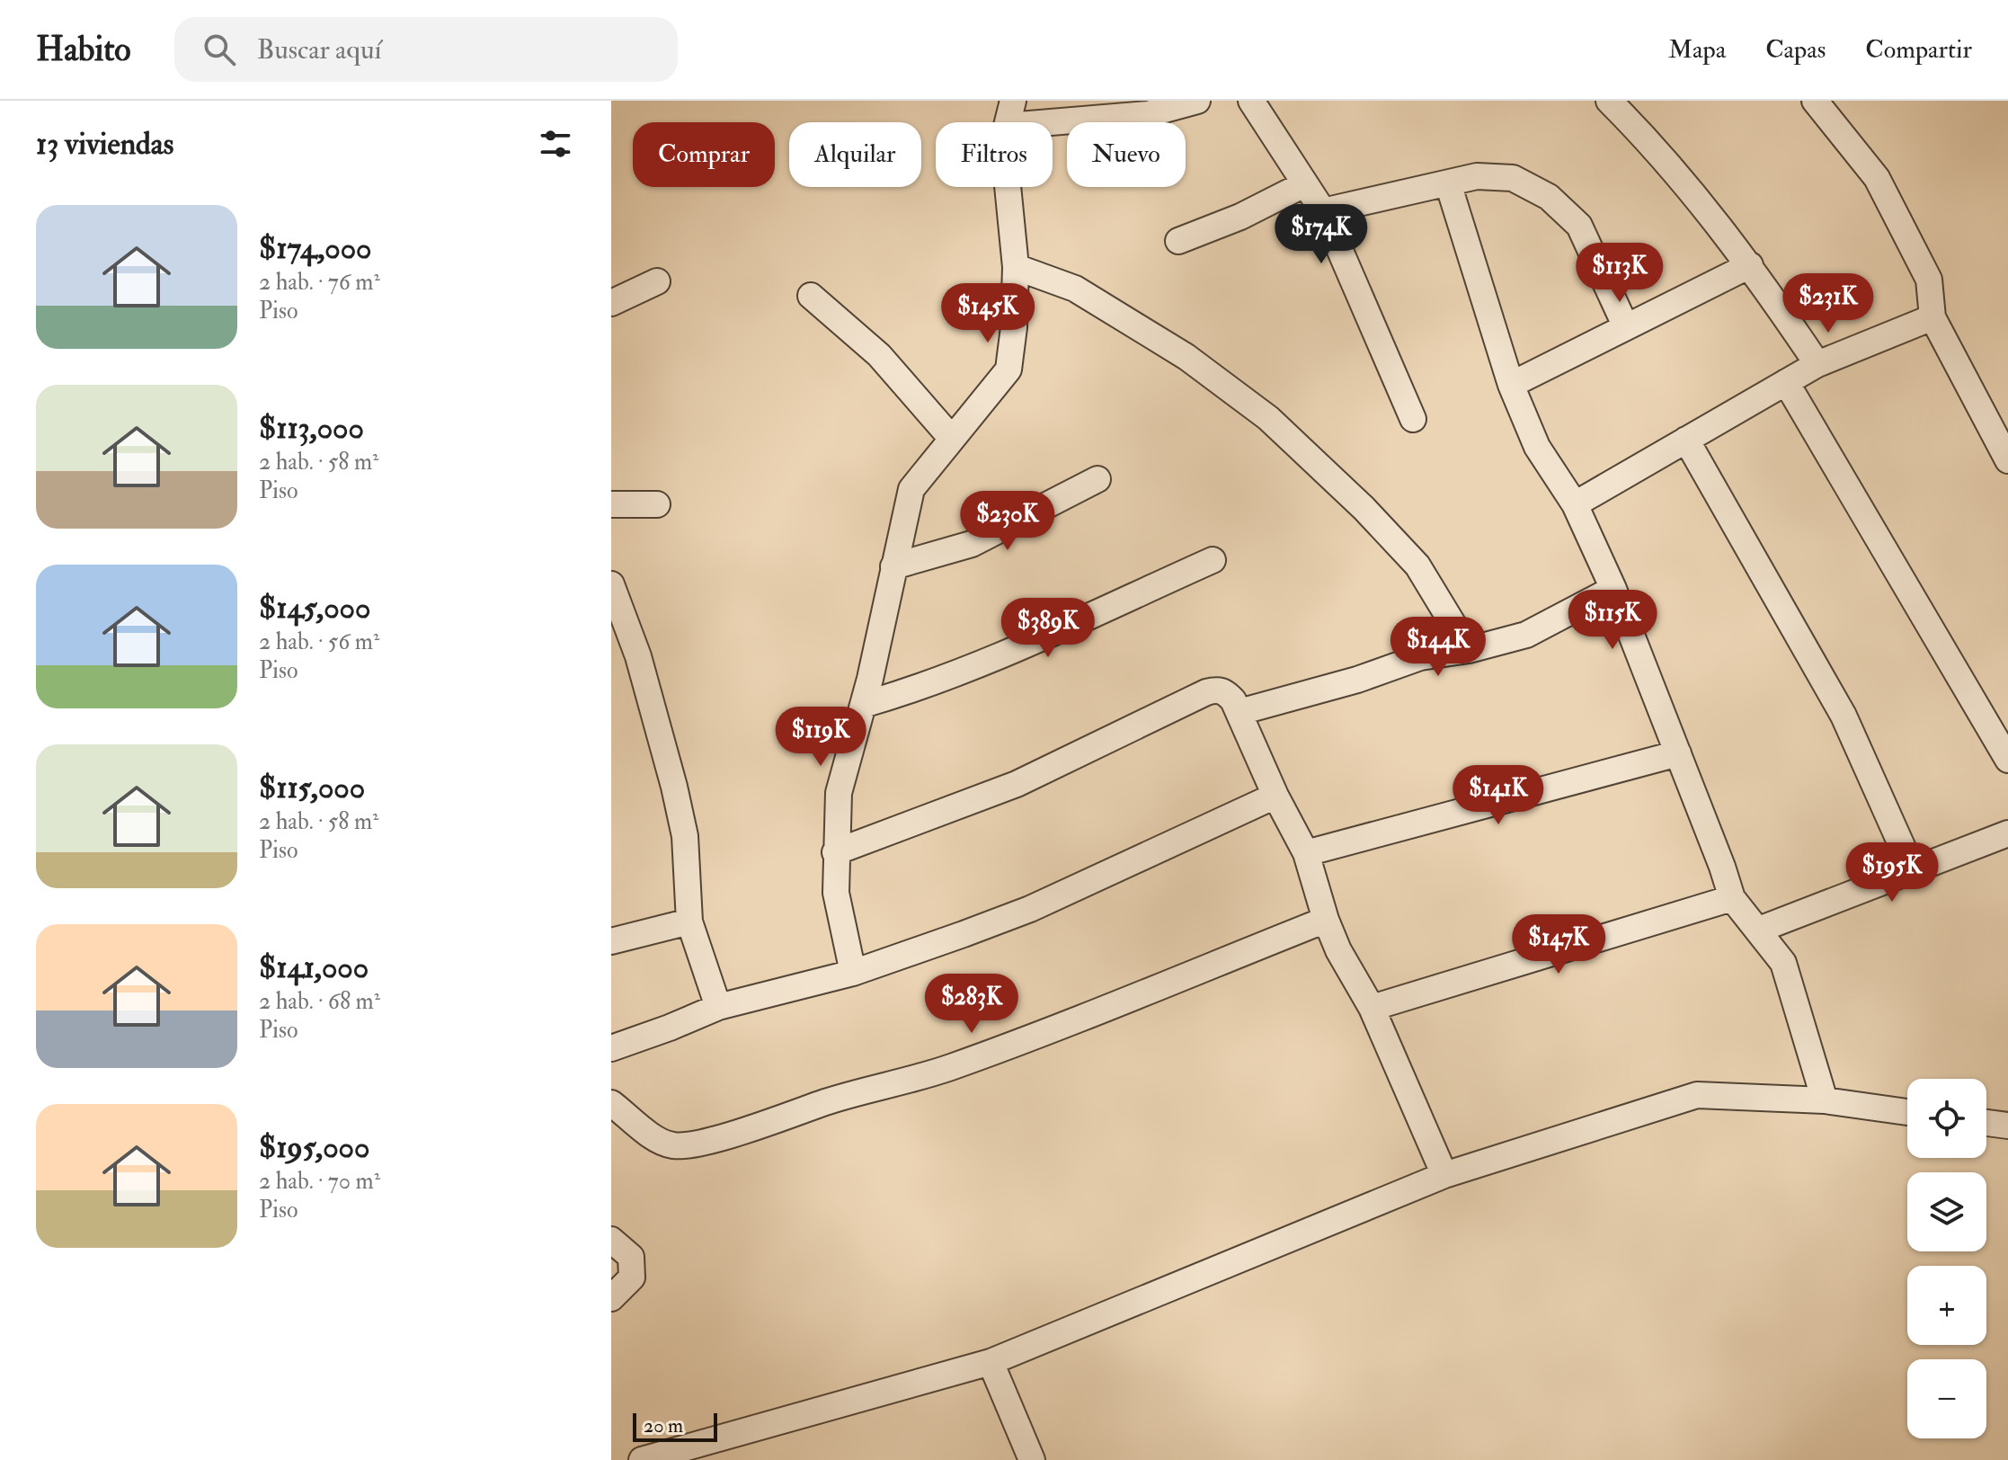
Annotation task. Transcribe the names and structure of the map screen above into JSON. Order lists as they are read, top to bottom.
{
  "scale_bar": "20 m",
  "page": {
    "header": "Habito",
    "search": "Buscar aquí",
    "nav": ["Mapa", "Capas", "Compartir"],
    "heading": "13 viviendas",
    "chip": [
      "Comprar",
      "Alquilar",
      "Filtros",
      "Nuevo"
    ],
    "list": [
      {
        "name": "$174,000",
        "note": "2 hab. · 76 m² · Piso"
      },
      {
        "name": "$113,000",
        "note": "2 hab. · 58 m² · Piso"
      },
      {
        "name": "$145,000",
        "note": "2 hab. · 56 m² · Piso"
      },
      {
        "name": "$115,000",
        "note": "2 hab. · 58 m² · Piso"
      },
      {
        "name": "$141,000",
        "note": "2 hab. · 68 m² · Piso"
      },
      {
        "name": "$195,000",
        "note": "2 hab. · 70 m² · Piso"
      }
    ],
    "price": [
      "$174K",
      "$113K",
      "$231K",
      "$145K",
      "$230K",
      "$115K",
      "$389K",
      "$144K",
      "$119K",
      "$141K",
      "$195K",
      "$147K",
      "$283K"
    ],
    "map_buttons": ["+", "−"],
    "scale": "20 m"
  }
}
